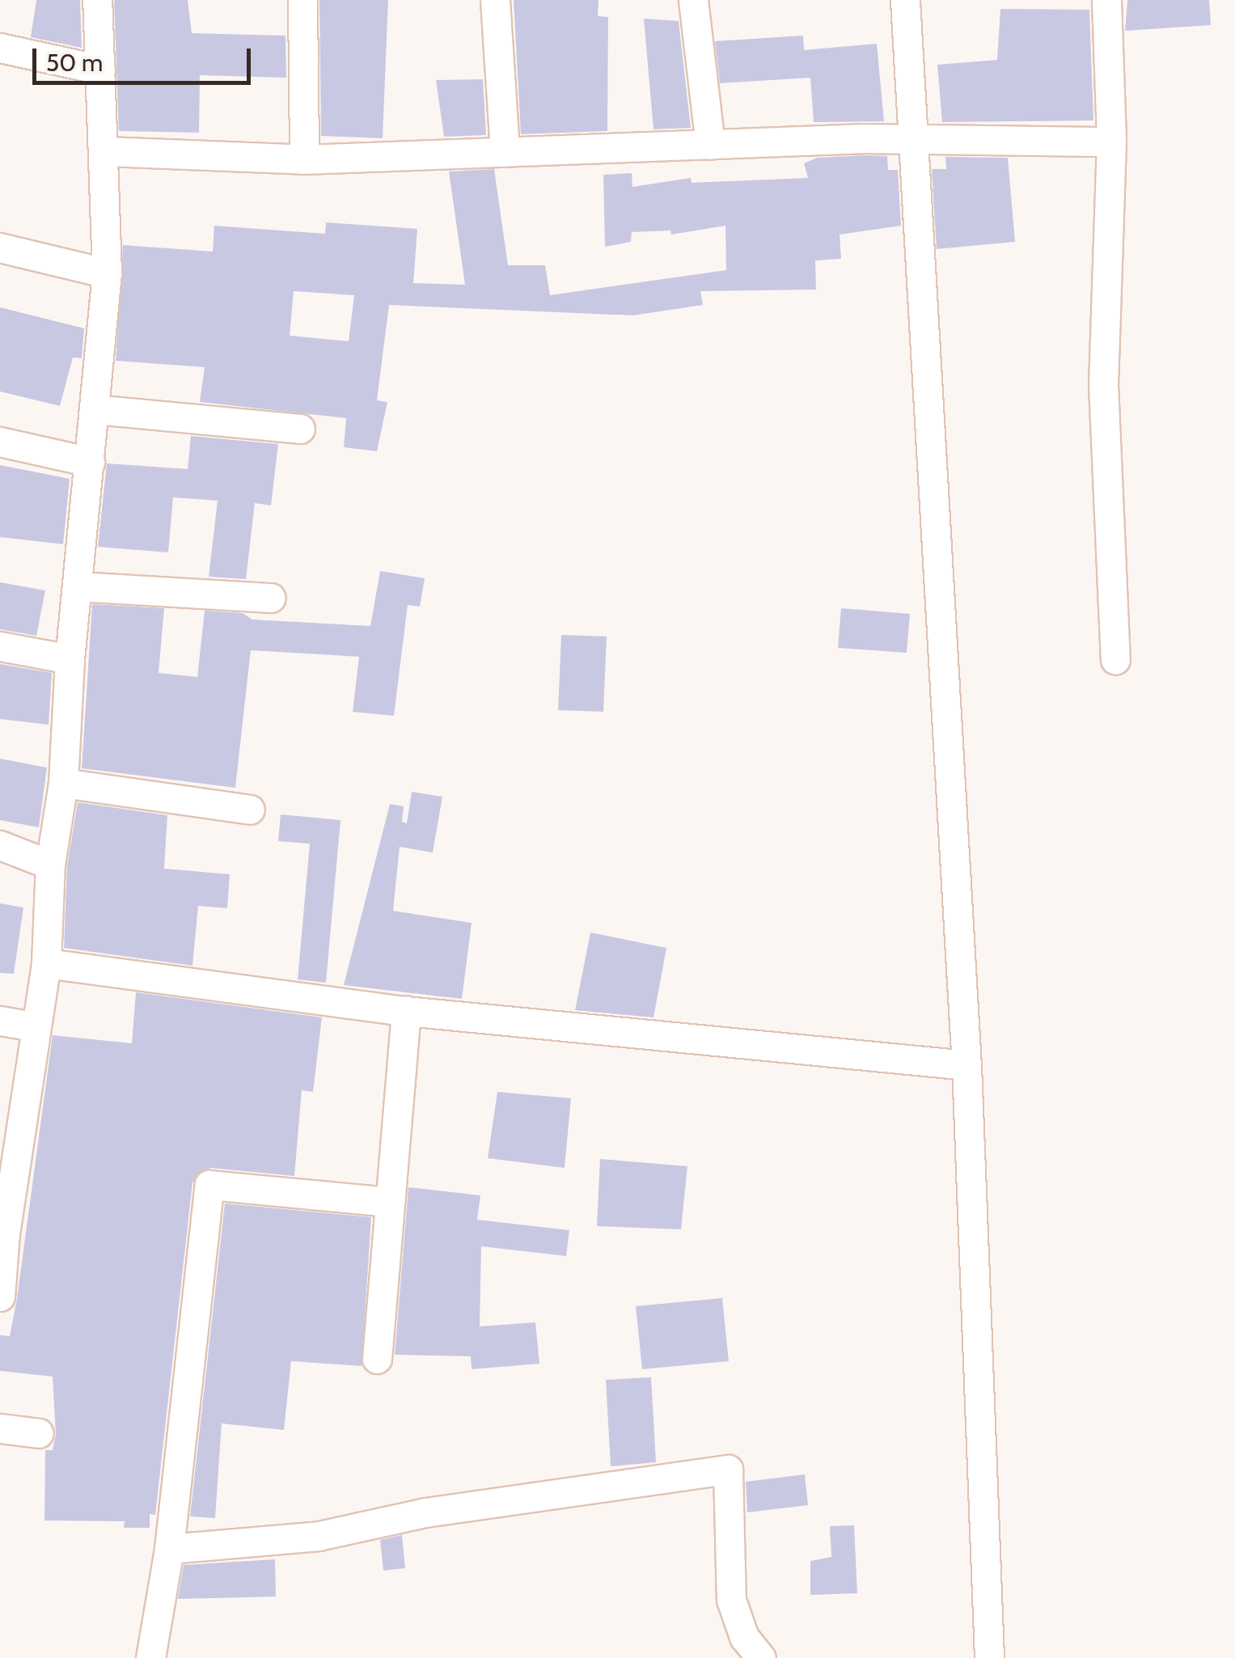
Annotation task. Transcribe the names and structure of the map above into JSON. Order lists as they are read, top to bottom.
{
  "scale_bar": "50 m"
}
